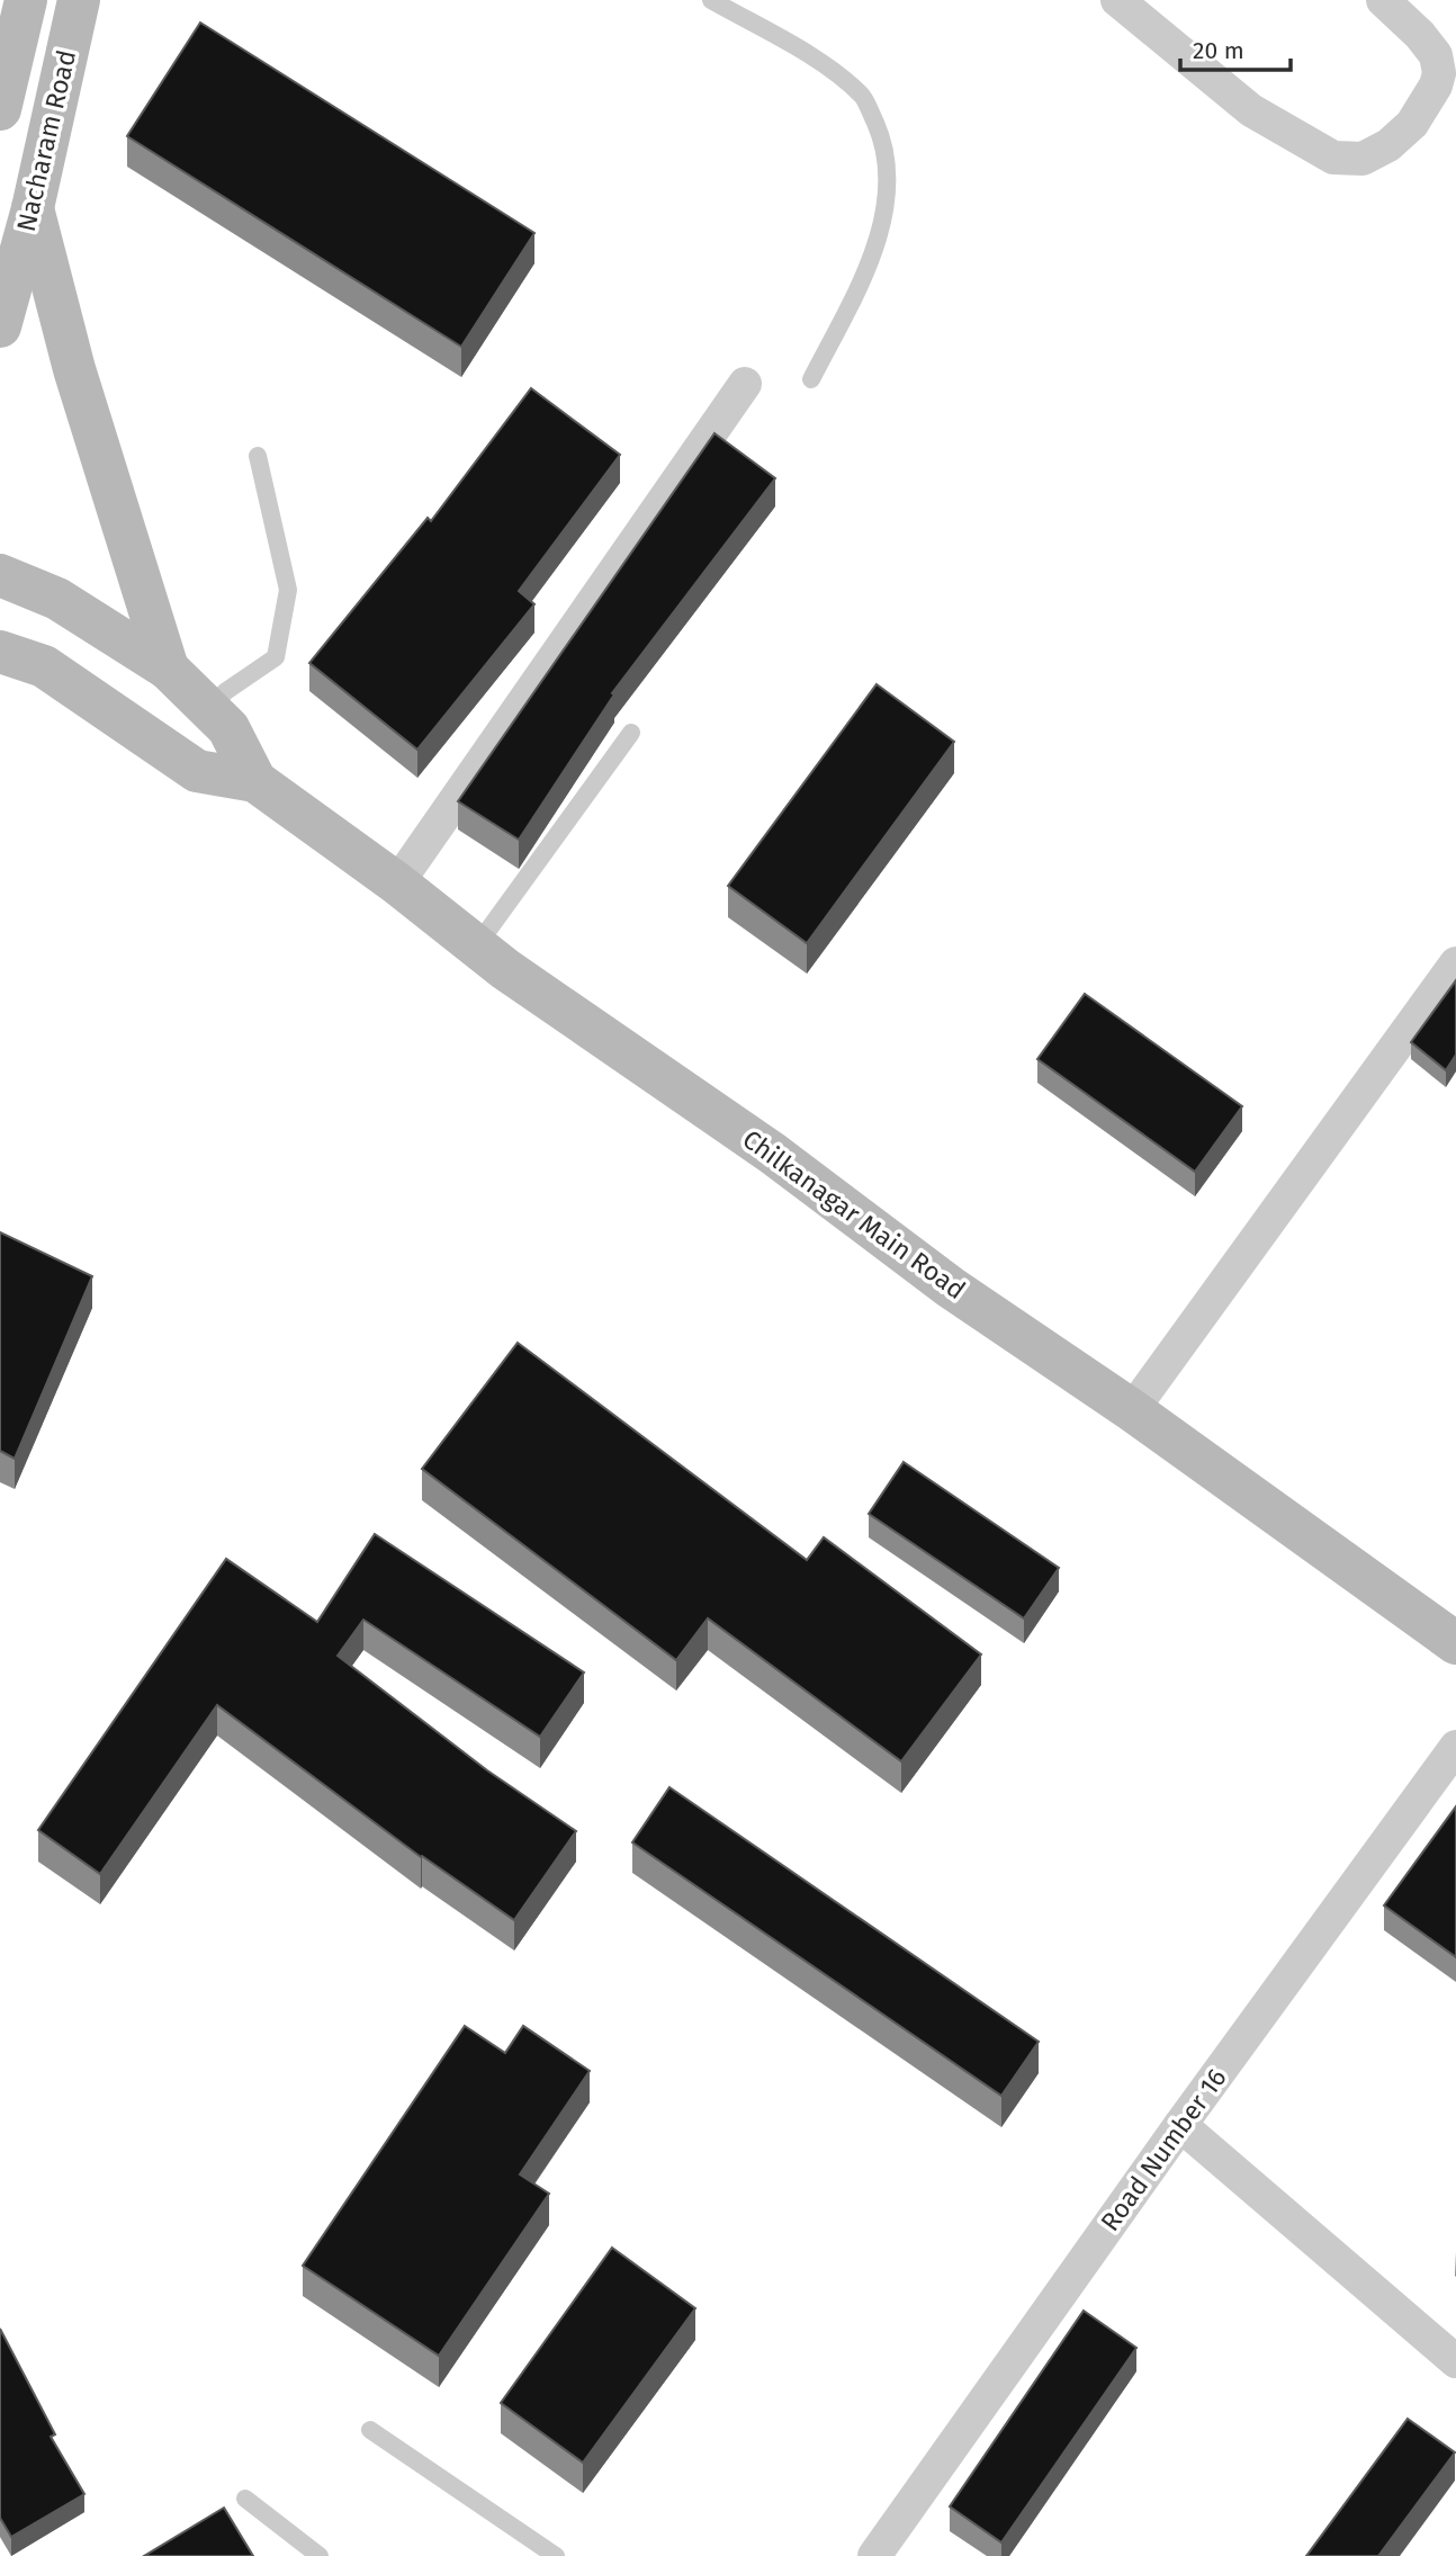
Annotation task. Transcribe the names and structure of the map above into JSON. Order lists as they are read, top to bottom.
{
  "streets": {
    "main road": ["Nacharam Road", "Chilkanagar Main Road"],
    "street": ["Road Number 16"]
  },
  "scale_bar": "20 m"
}
